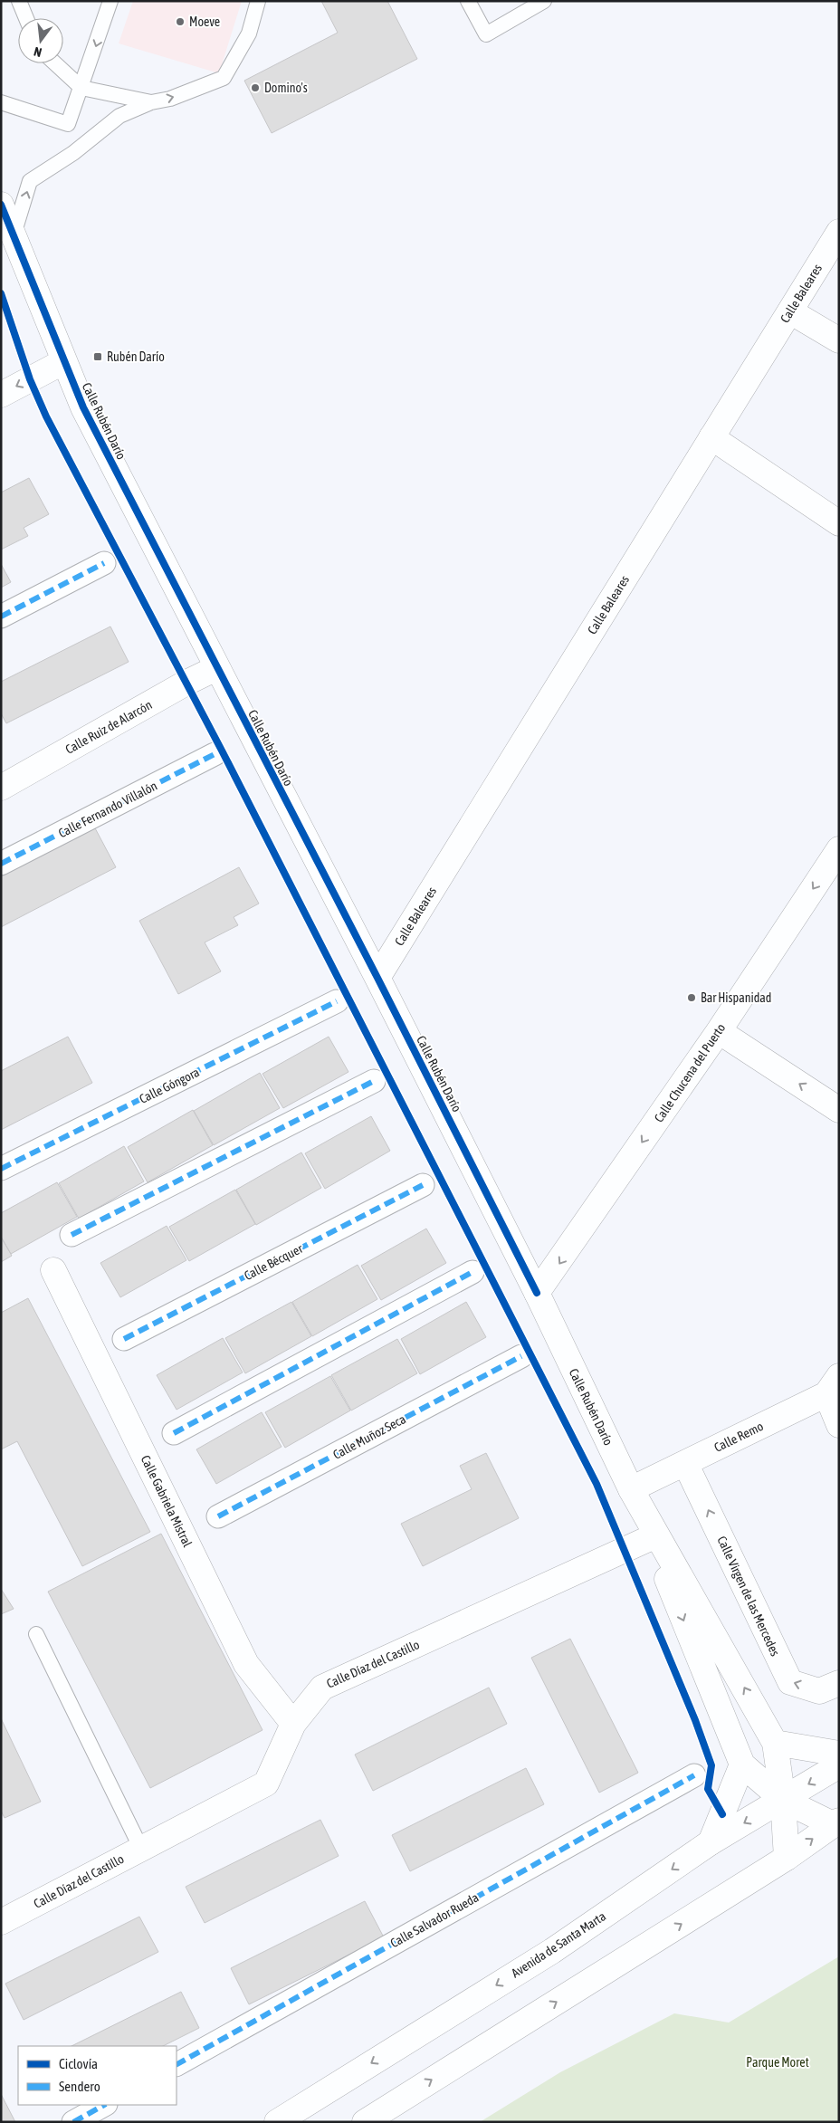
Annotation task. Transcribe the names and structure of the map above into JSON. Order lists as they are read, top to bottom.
{
  "streets": {
    "street": [
      "Calle Baleares",
      "Calle Rubén Darío",
      "Calle Ruiz de Alarcón",
      "Calle Fernando Villalón",
      "Calle Chucena del Puerto",
      "Calle Góngora",
      "Calle Bécquer",
      "Calle Muñoz Seca",
      "Calle Remo",
      "Calle Gabriela Mistral",
      "Calle Virgen de las Mercedes",
      "Calle Díaz del Castillo",
      "Calle Salvador Rueda",
      "Avenida de Santa Marta"
    ]
  },
  "crossings": [
    ["Calle Baleares", "Calle Rubén Darío"],
    ["Calle Rubén Darío", "Calle Ruiz de Alarcón"],
    ["Calle Rubén Darío", "Calle Chucena del Puerto"],
    ["Calle Rubén Darío", "Calle Remo"],
    ["Calle Rubén Darío", "Calle Díaz del Castillo"],
    ["Calle Rubén Darío", "Avenida de Santa Marta"],
    ["Calle Remo", "Calle Virgen de las Mercedes"],
    ["Calle Gabriela Mistral", "Calle Díaz del Castillo"]
  ],
  "one_way": ["Calle Chucena del Puerto", "Calle Virgen de las Mercedes"],
  "parks": ["Parque Moret"],
  "places": {
    "other": ["Moeve", "Domino's", "Bar Hispanidad"],
    "transit": ["Rubén Darío"]
  },
  "legend": ["Ciclovía", "Sendero"],
  "north": "bottom"
}
